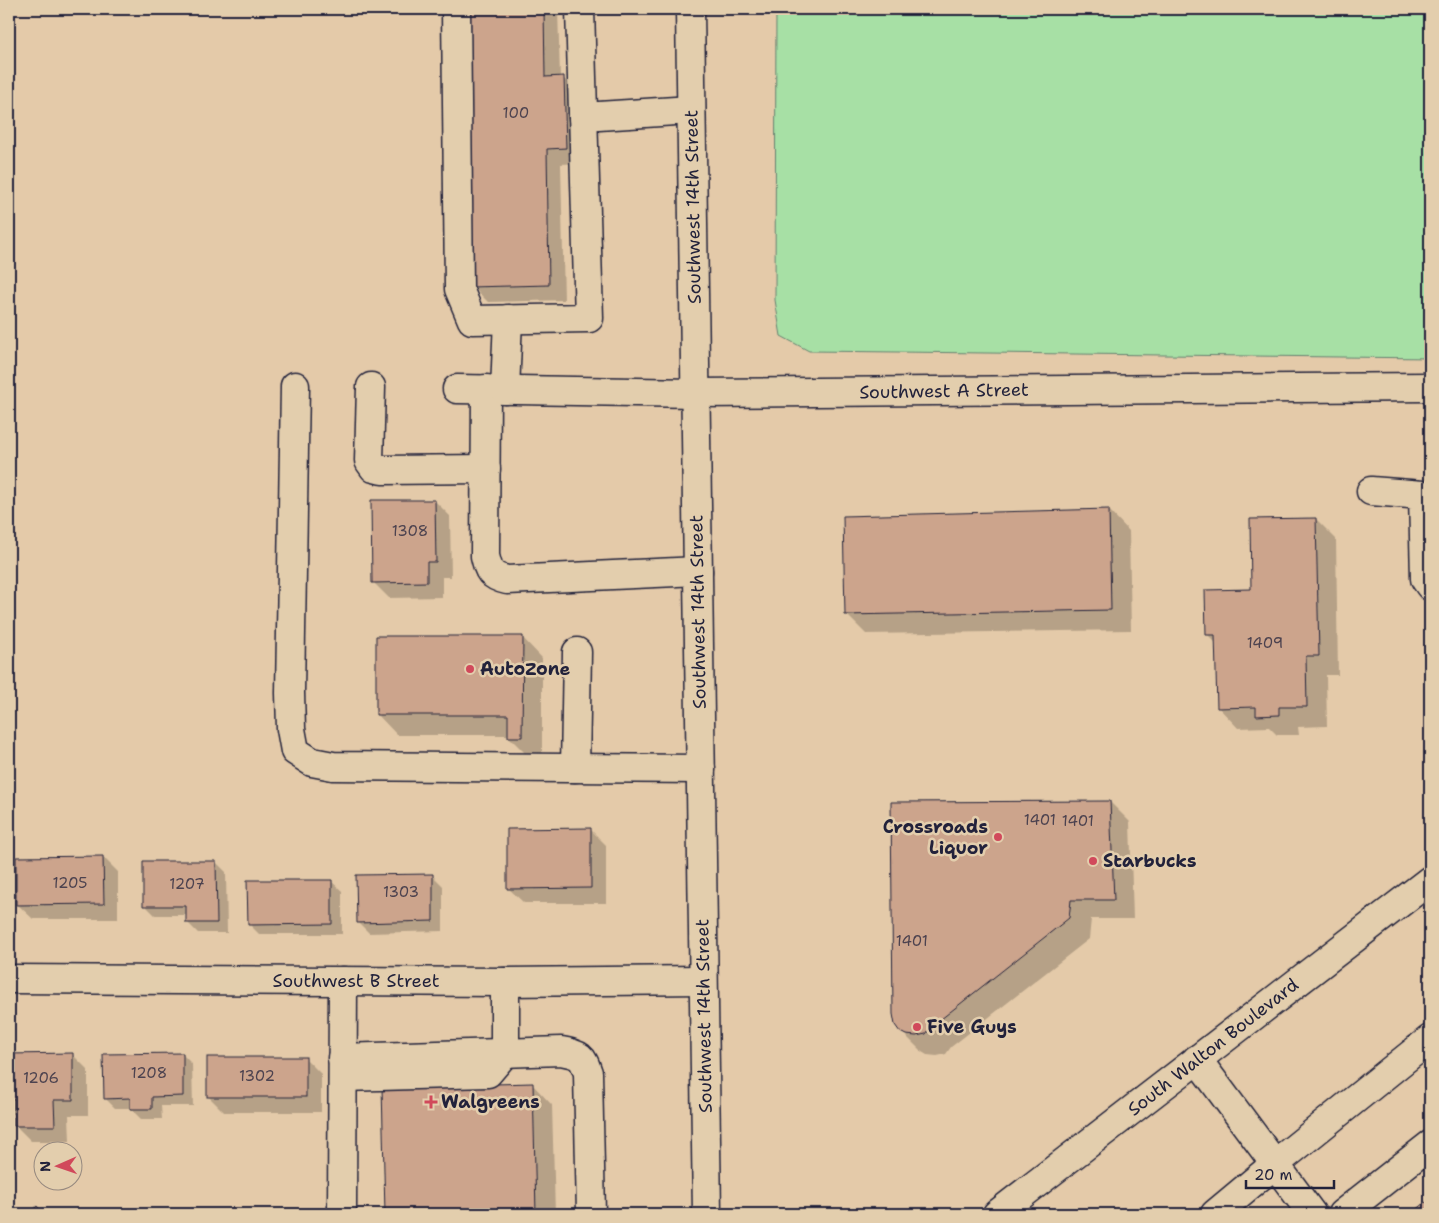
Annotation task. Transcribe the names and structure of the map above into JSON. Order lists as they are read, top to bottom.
{
  "streets": {
    "main road": [
      "Southwest 14th Street",
      "Southwest A Street",
      "Southwest B Street",
      "South Walton Boulevard"
    ]
  },
  "crossings": [
    ["Southwest 14th Street", "Southwest A Street"],
    ["Southwest 14th Street", "Southwest B Street"]
  ],
  "places": {
    "other": [
      "AutoZone",
      "Crossroads Liquor",
      "Starbucks",
      "Five Guys"
    ],
    "health": ["Walgreens"]
  },
  "house_numbers": [
    "100",
    "1308",
    "1409",
    "1401",
    "1401",
    "1205",
    "1207",
    "1303",
    "1401",
    "1208",
    "1302",
    "1206"
  ],
  "scale_bar": "20 m",
  "north": "left"
}
